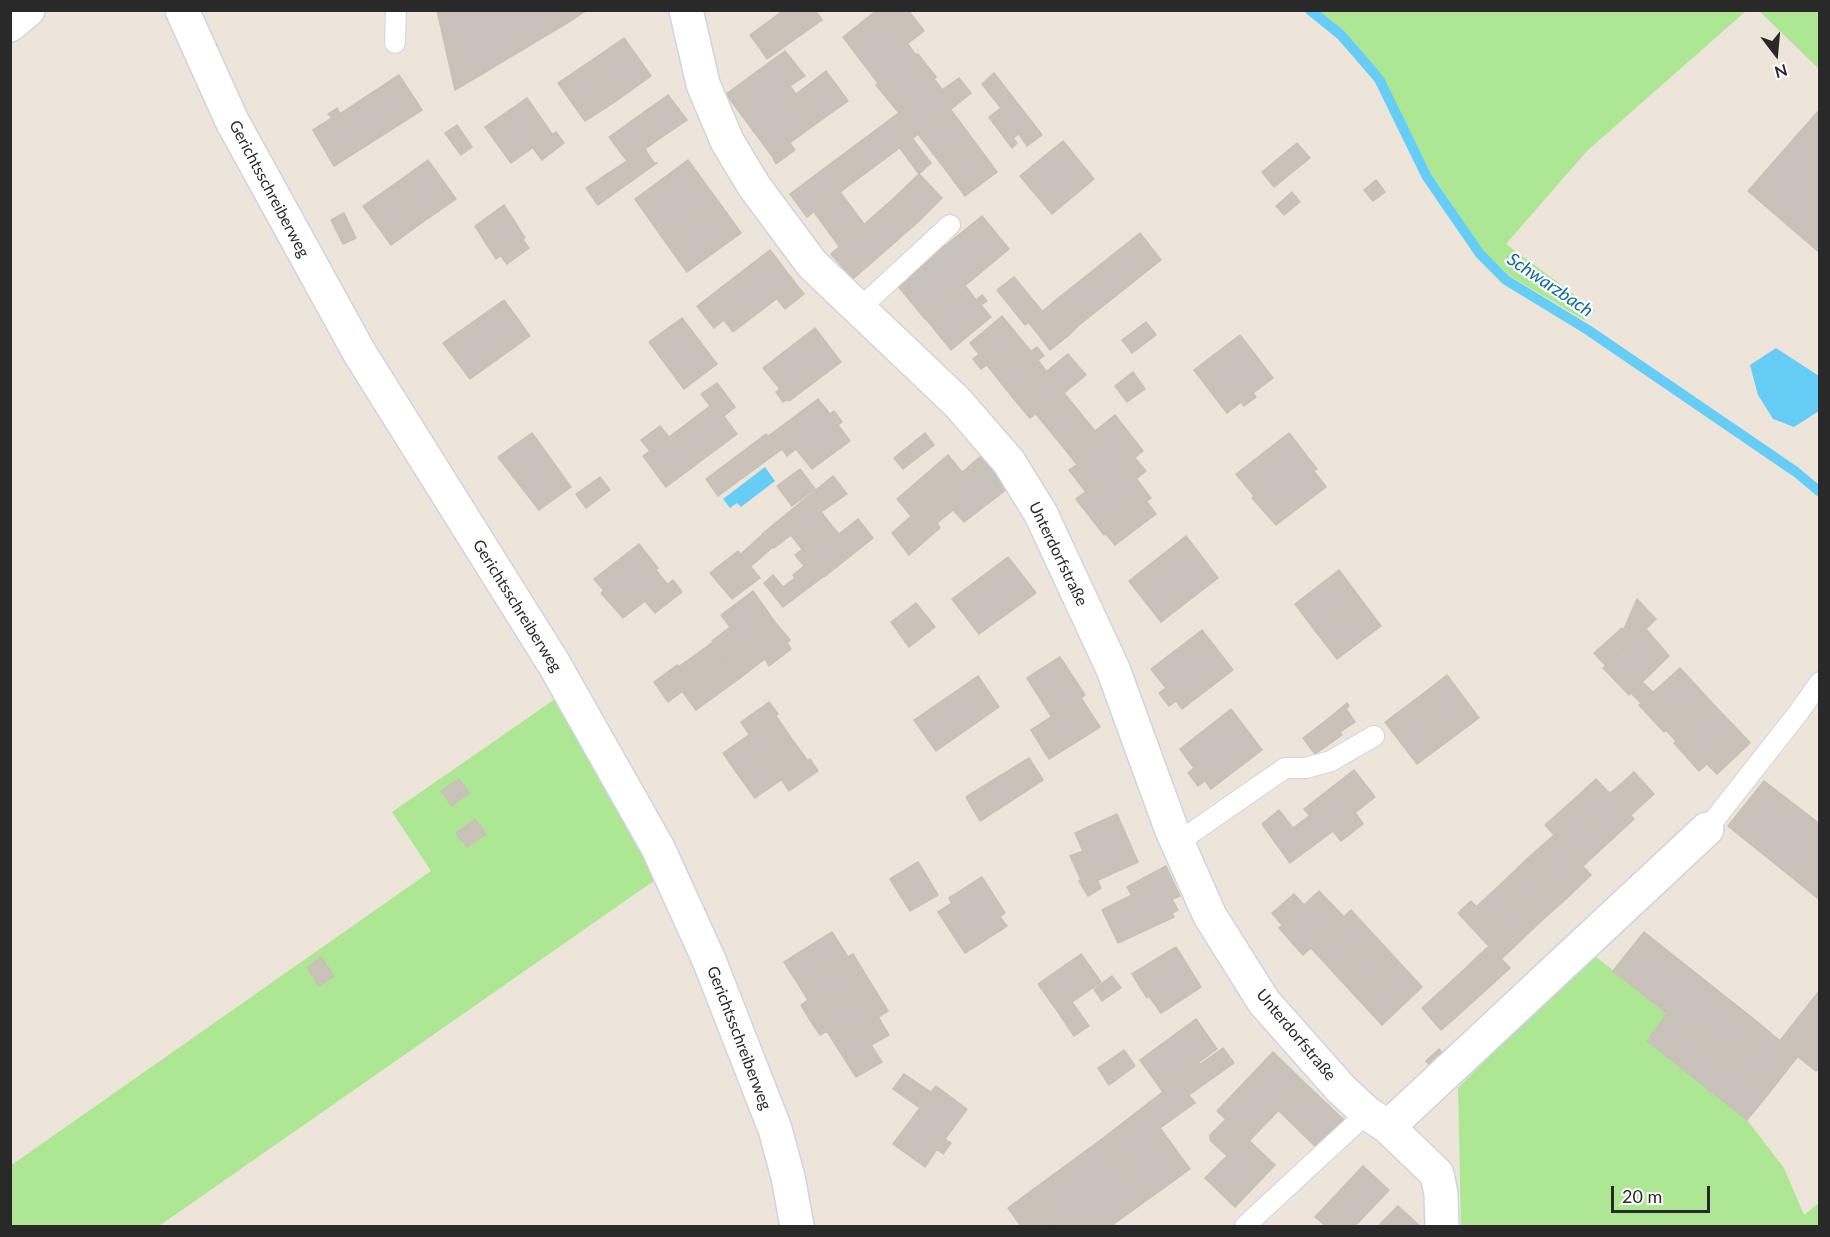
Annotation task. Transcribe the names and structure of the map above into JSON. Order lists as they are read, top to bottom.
{
  "streets": {
    "street": ["Gerichtsschreiberweg", "Unterdorfstraße"]
  },
  "water": ["Schwarzbach"],
  "scale_bar": "20 m",
  "north": "bottom"
}
